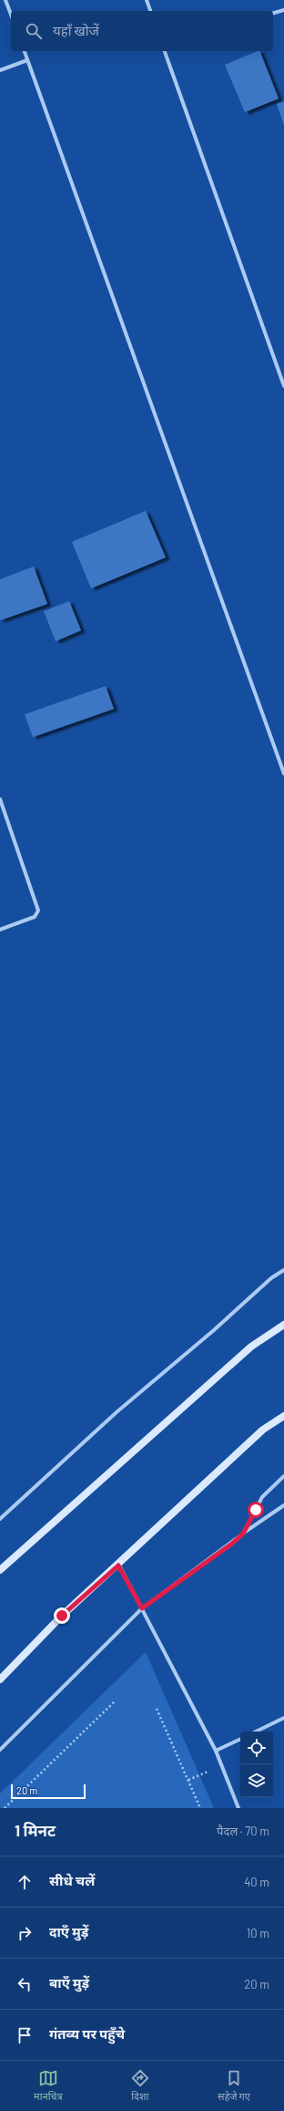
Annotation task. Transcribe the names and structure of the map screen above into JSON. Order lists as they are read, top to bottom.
{
  "scale_bar": "20 m",
  "page": {
    "search": "यहाँ खोजें",
    "scale": "20 m",
    "heading": ["1 मिनट", "पैदल · 70 m"],
    "list": [
      ["सीधे चलें", "40 m"],
      ["दाएँ मुड़ें", "10 m"],
      ["बाएँ मुड़ें", "20 m"],
      "गंतव्य पर पहुँचे"
    ],
    "nav": ["मानचित्र", "दिशा", "सहेजे गए"]
  }
}
